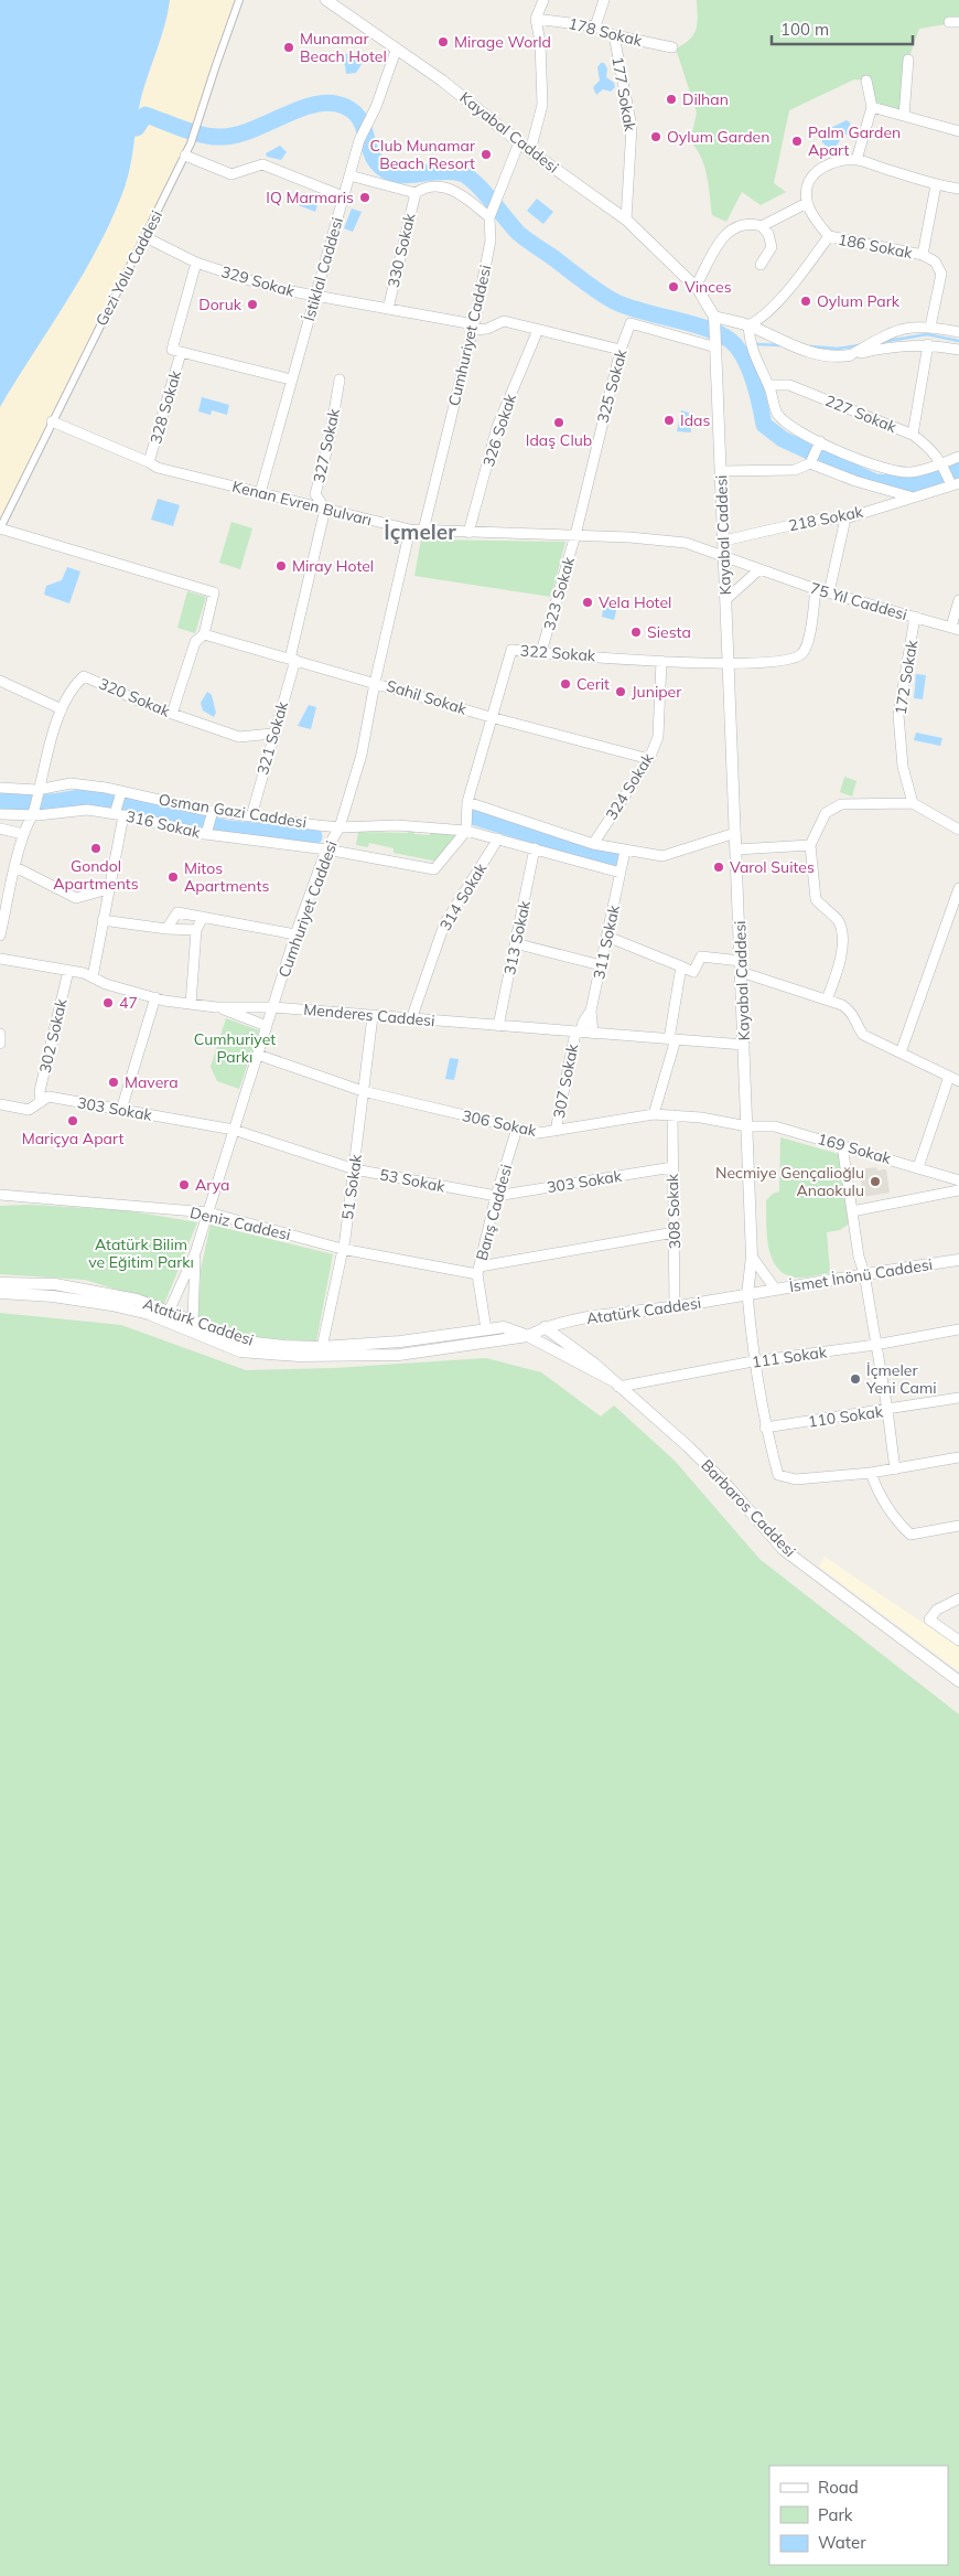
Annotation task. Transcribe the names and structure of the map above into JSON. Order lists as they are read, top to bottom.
{
  "streets": {
    "street": [
      "178 Sokak",
      "177 Sokak",
      "Kayabal Caddesi",
      "186 Sokak",
      "330 Sokak",
      "Gezi Yolu Caddesi",
      "İstiklal Caddesi",
      "329 Sokak",
      "Cumhuriyet Caddesi",
      "325 Sokak",
      "328 Sokak",
      "227 Sokak",
      "326 Sokak",
      "327 Sokak",
      "Kenan Evren Bulvarı",
      "218 Sokak",
      "323 Sokak",
      "75 Yıl Caddesi",
      "322 Sokak",
      "172 Sokak",
      "320 Sokak",
      "Sahil Sokak",
      "321 Sokak",
      "324 Sokak",
      "Osman Gazi Caddesi",
      "316 Sokak",
      "314 Sokak",
      "313 Sokak",
      "311 Sokak",
      "Menderes Caddesi",
      "302 Sokak",
      "307 Sokak",
      "303 Sokak",
      "306 Sokak",
      "169 Sokak",
      "53 Sokak",
      "51 Sokak",
      "308 Sokak",
      "Barış Caddesi",
      "Deniz Caddesi",
      "İsmet İnönü Caddesi",
      "Atatürk Caddesi",
      "111 Sokak",
      "110 Sokak",
      "Barbaros Caddesi"
    ]
  },
  "crossings": [
    ["178 Sokak", "177 Sokak"],
    ["177 Sokak", "Kayabal Caddesi"],
    ["Kayabal Caddesi", "İstiklal Caddesi"],
    ["Kayabal Caddesi", "Cumhuriyet Caddesi"],
    ["Kayabal Caddesi", "325 Sokak"],
    ["Kayabal Caddesi", "Kenan Evren Bulvarı"],
    ["Kayabal Caddesi", "218 Sokak"],
    ["Kayabal Caddesi", "75 Yıl Caddesi"],
    ["Kayabal Caddesi", "322 Sokak"],
    ["Kayabal Caddesi", "Menderes Caddesi"],
    ["Kayabal Caddesi", "306 Sokak"],
    ["Kayabal Caddesi", "169 Sokak"],
    ["Kayabal Caddesi", "Atatürk Caddesi"],
    ["330 Sokak", "329 Sokak"],
    ["Gezi Yolu Caddesi", "329 Sokak"],
    ["Gezi Yolu Caddesi", "Kenan Evren Bulvarı"],
    ["İstiklal Caddesi", "329 Sokak"],
    ["İstiklal Caddesi", "328 Sokak"],
    ["İstiklal Caddesi", "Kenan Evren Bulvarı"],
    ["329 Sokak", "Cumhuriyet Caddesi"],
    ["329 Sokak", "325 Sokak"],
    ["329 Sokak", "328 Sokak"],
    ["329 Sokak", "326 Sokak"],
    ["Cumhuriyet Caddesi", "Kenan Evren Bulvarı"],
    ["Cumhuriyet Caddesi", "Sahil Sokak"],
    ["Cumhuriyet Caddesi", "Osman Gazi Caddesi"],
    ["Cumhuriyet Caddesi", "316 Sokak"],
    ["Cumhuriyet Caddesi", "Menderes Caddesi"],
    ["Cumhuriyet Caddesi", "303 Sokak"],
    ["Cumhuriyet Caddesi", "306 Sokak"],
    ["Cumhuriyet Caddesi", "53 Sokak"],
    ["Cumhuriyet Caddesi", "Deniz Caddesi"],
    ["Cumhuriyet Caddesi", "Atatürk Caddesi"],
    ["325 Sokak", "Kenan Evren Bulvarı"],
    ["325 Sokak", "323 Sokak"],
    ["328 Sokak", "Kenan Evren Bulvarı"],
    ["227 Sokak", "218 Sokak"],
    ["326 Sokak", "Kenan Evren Bulvarı"],
    ["327 Sokak", "Kenan Evren Bulvarı"],
    ["327 Sokak", "321 Sokak"],
    ["Kenan Evren Bulvarı", "323 Sokak"],
    ["Kenan Evren Bulvarı", "75 Yıl Caddesi"],
    ["Kenan Evren Bulvarı", "321 Sokak"],
    ["323 Sokak", "322 Sokak"],
    ["75 Yıl Caddesi", "322 Sokak"],
    ["75 Yıl Caddesi", "172 Sokak"],
    ["322 Sokak", "Sahil Sokak"],
    ["322 Sokak", "324 Sokak"],
    ["320 Sokak", "321 Sokak"],
    ["320 Sokak", "Osman Gazi Caddesi"],
    ["320 Sokak", "316 Sokak"],
    ["Sahil Sokak", "321 Sokak"],
    ["Sahil Sokak", "324 Sokak"],
    ["321 Sokak", "Osman Gazi Caddesi"],
    ["Osman Gazi Caddesi", "314 Sokak"],
    ["Osman Gazi Caddesi", "313 Sokak"],
    ["Osman Gazi Caddesi", "311 Sokak"],
    ["314 Sokak", "Menderes Caddesi"],
    ["313 Sokak", "Menderes Caddesi"],
    ["311 Sokak", "307 Sokak"],
    ["Menderes Caddesi", "302 Sokak"],
    ["Menderes Caddesi", "307 Sokak"],
    ["Menderes Caddesi", "51 Sokak"],
    ["302 Sokak", "303 Sokak"],
    ["307 Sokak", "306 Sokak"],
    ["303 Sokak", "53 Sokak"],
    ["303 Sokak", "308 Sokak"],
    ["303 Sokak", "Barış Caddesi"],
    ["306 Sokak", "169 Sokak"],
    ["306 Sokak", "51 Sokak"],
    ["306 Sokak", "308 Sokak"],
    ["306 Sokak", "Barış Caddesi"],
    ["53 Sokak", "51 Sokak"],
    ["53 Sokak", "Barış Caddesi"],
    ["51 Sokak", "Deniz Caddesi"],
    ["51 Sokak", "Atatürk Caddesi"],
    ["308 Sokak", "Deniz Caddesi"],
    ["308 Sokak", "Atatürk Caddesi"],
    ["Barış Caddesi", "Deniz Caddesi"],
    ["Barış Caddesi", "Atatürk Caddesi"],
    ["İsmet İnönü Caddesi", "Atatürk Caddesi"],
    ["Atatürk Caddesi", "111 Sokak"],
    ["Atatürk Caddesi", "Barbaros Caddesi"],
    ["111 Sokak", "Barbaros Caddesi"]
  ],
  "districts": ["İçmeler"],
  "parks": ["Cumhuriyet Parkı", "Atatürk Bilim ve Eğitim Parkı"],
  "places": [
    "Mirage World",
    "Munamar Beach Hotel",
    "Dilhan",
    "Oylum Garden",
    "Palm Garden Apart",
    "Club Munamar Beach Resort",
    "IQ Marmaris",
    "Vinces",
    "Oylum Park",
    "Doruk",
    "Idas",
    "Idaş Club",
    "Miray Hotel",
    "Vela Hotel",
    "Siesta",
    "Cerit",
    "Juniper",
    "Gondol Apartments",
    "Varol Suites",
    "Mitos Apartments",
    "47",
    "Mavera",
    "Mariçya Apart",
    "Necmiye Gençalioğlu Anaokulu",
    "Arya",
    "İçmeler Yeni Cami"
  ],
  "legend": ["Road", "Park", "Water"],
  "scale_bar": "100 m"
}
